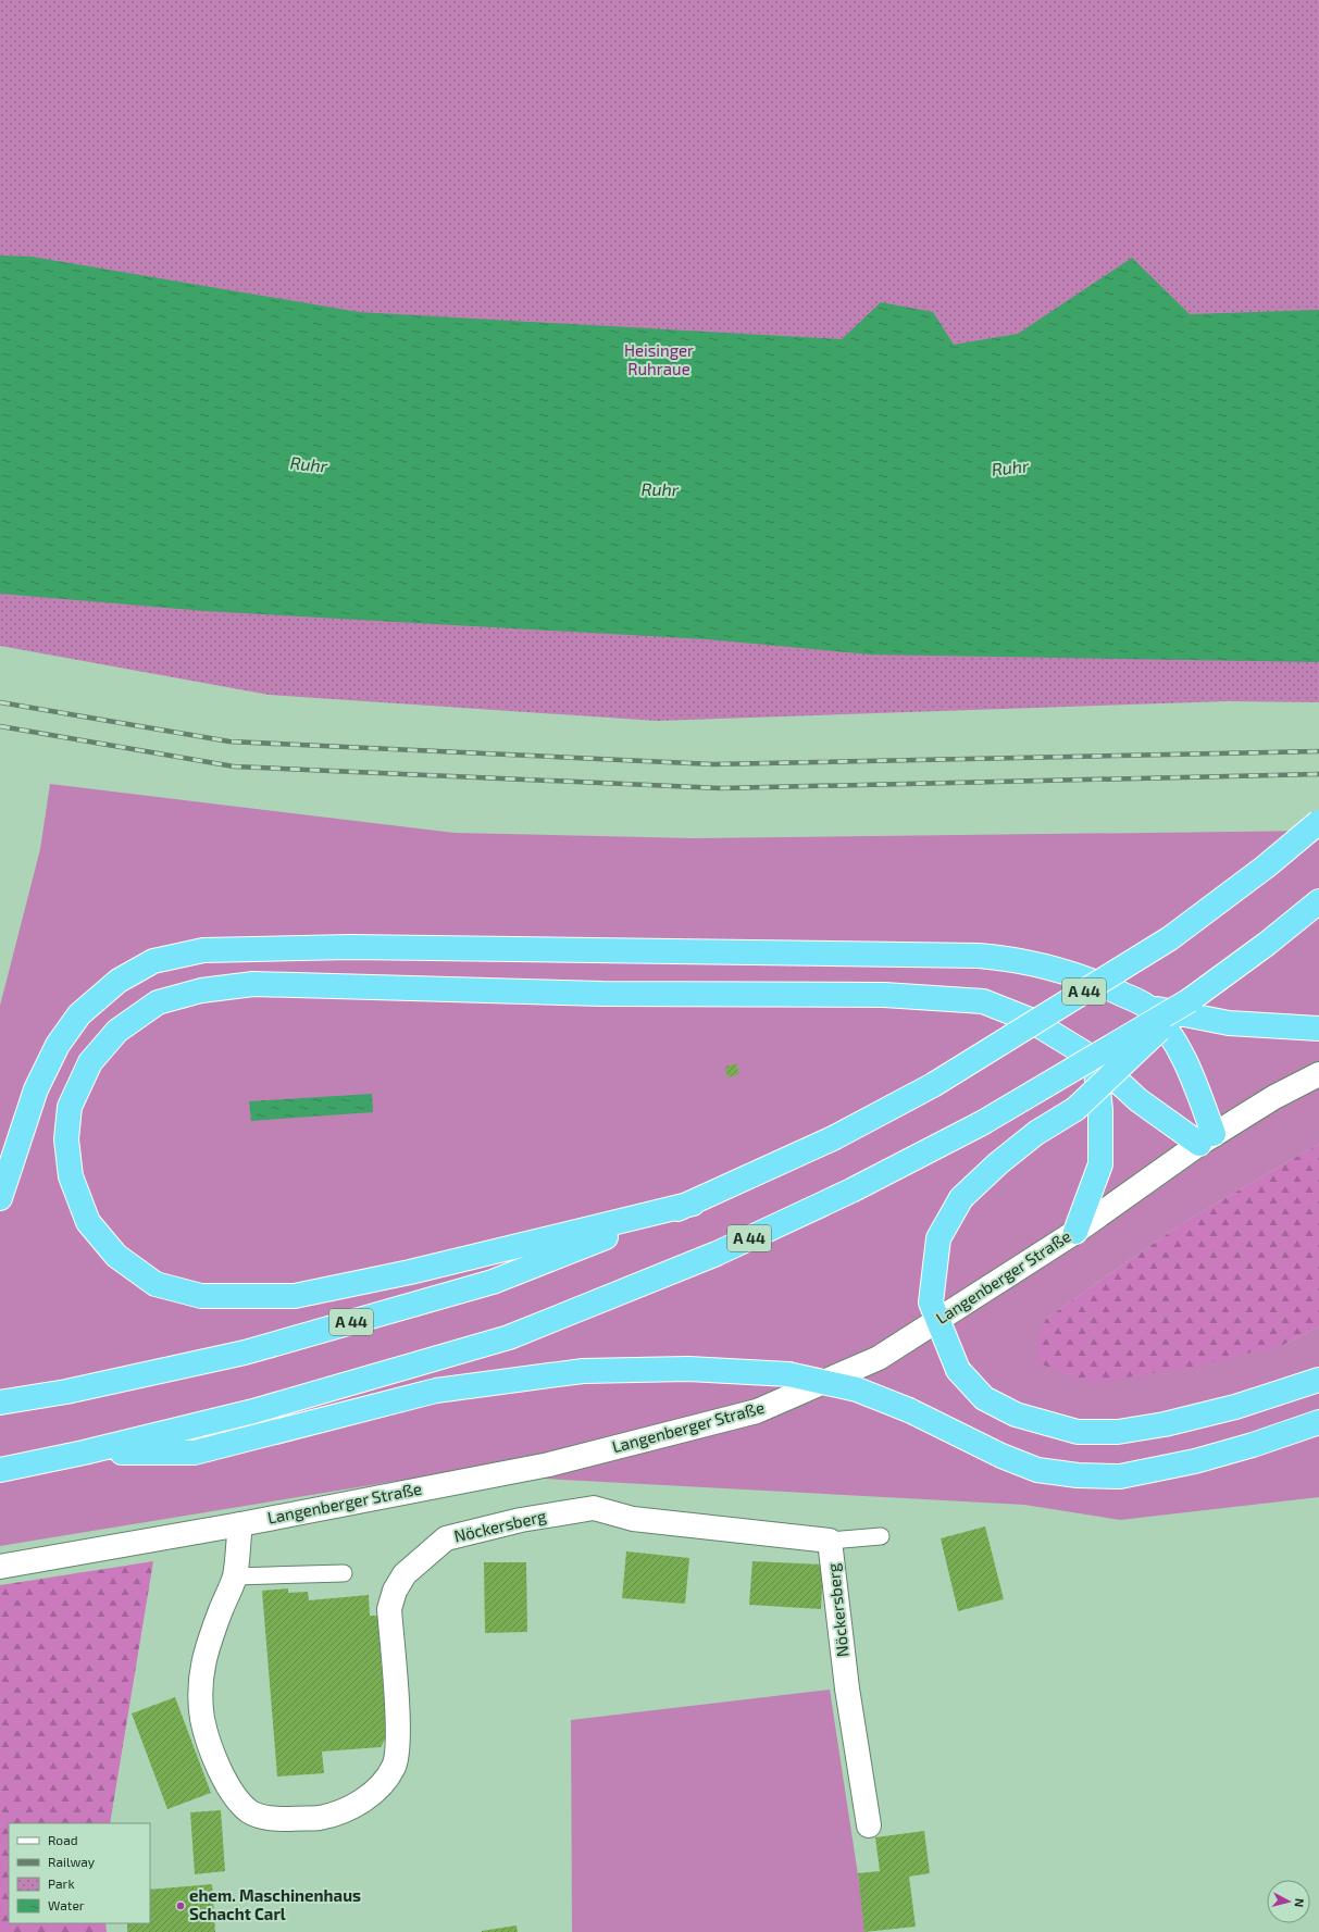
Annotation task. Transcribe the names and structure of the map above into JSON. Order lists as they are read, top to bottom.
{
  "streets": {
    "highway": ["A 44"],
    "street": ["Langenberger Straße", "Nöckersberg"]
  },
  "crossings": [
    ["Langenberger Straße", "Nöckersberg"]
  ],
  "water": ["Ruhr"],
  "parks": ["Heisinger Ruhraue"],
  "places": ["ehem. Maschinenhaus Schacht Carl"],
  "legend": [
    "Road",
    "Railway",
    "Park",
    "Water"
  ],
  "north": "right"
}
